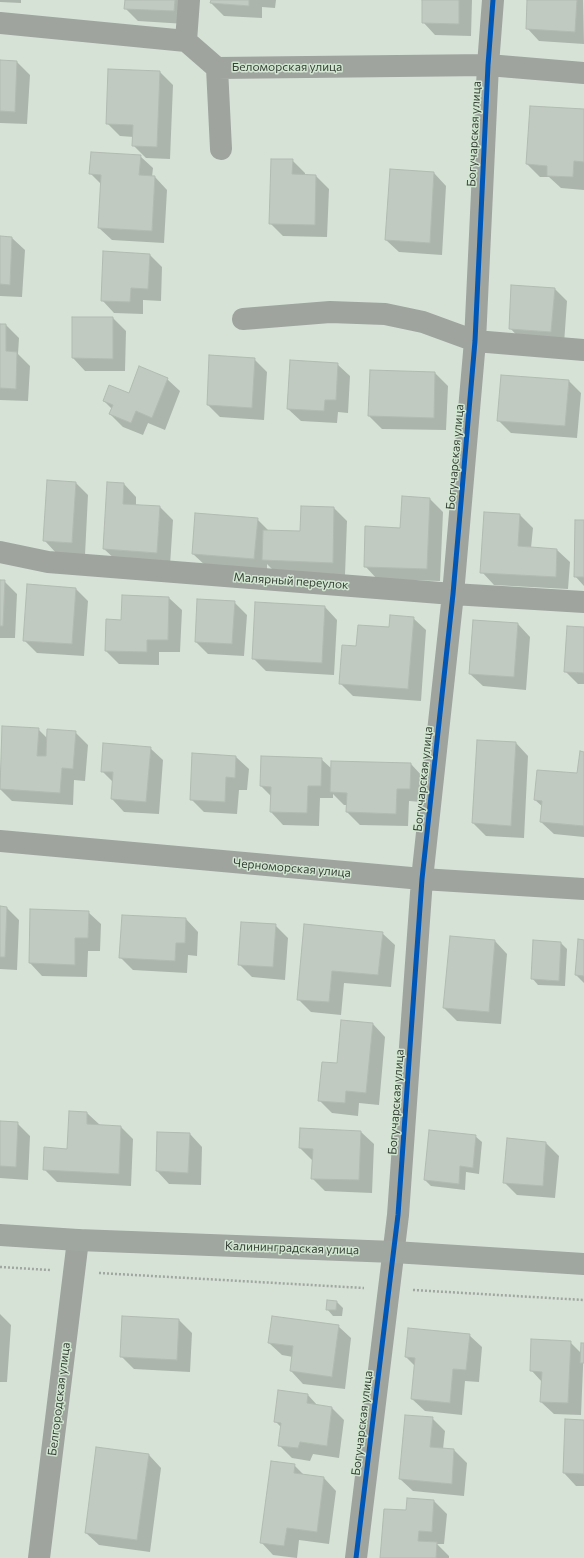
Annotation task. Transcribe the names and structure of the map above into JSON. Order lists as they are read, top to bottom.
{
  "streets": {
    "main road": ["Калининградская улица"],
    "street": [
      "Беломорская улица",
      "Богучарская улица",
      "Малярный переулок",
      "Черноморская улица",
      "Белгородская улица"
    ]
  },
  "crossings": [
    ["Беломорская улица", "Богучарская улица"],
    ["Богучарская улица", "Малярный переулок"],
    ["Богучарская улица", "Черноморская улица"],
    ["Богучарская улица", "Калининградская улица"],
    ["Калининградская улица", "Белгородская улица"]
  ]
}
